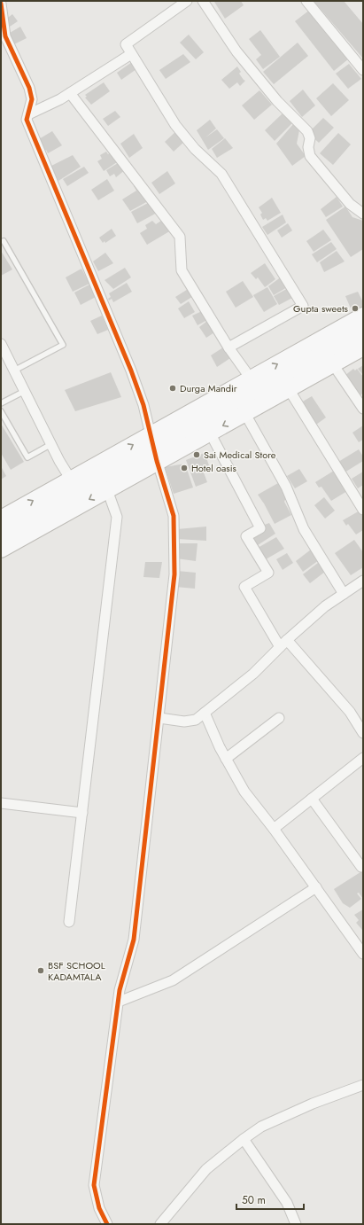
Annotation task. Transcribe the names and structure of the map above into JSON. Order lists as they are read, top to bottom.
{
  "places": [
    "Gupta sweets",
    "Durga Mandir",
    "Sai Medical Store",
    "Hotel oasis",
    "BSF SCHOOL KADAMTALA"
  ],
  "scale_bar": "50 m"
}
